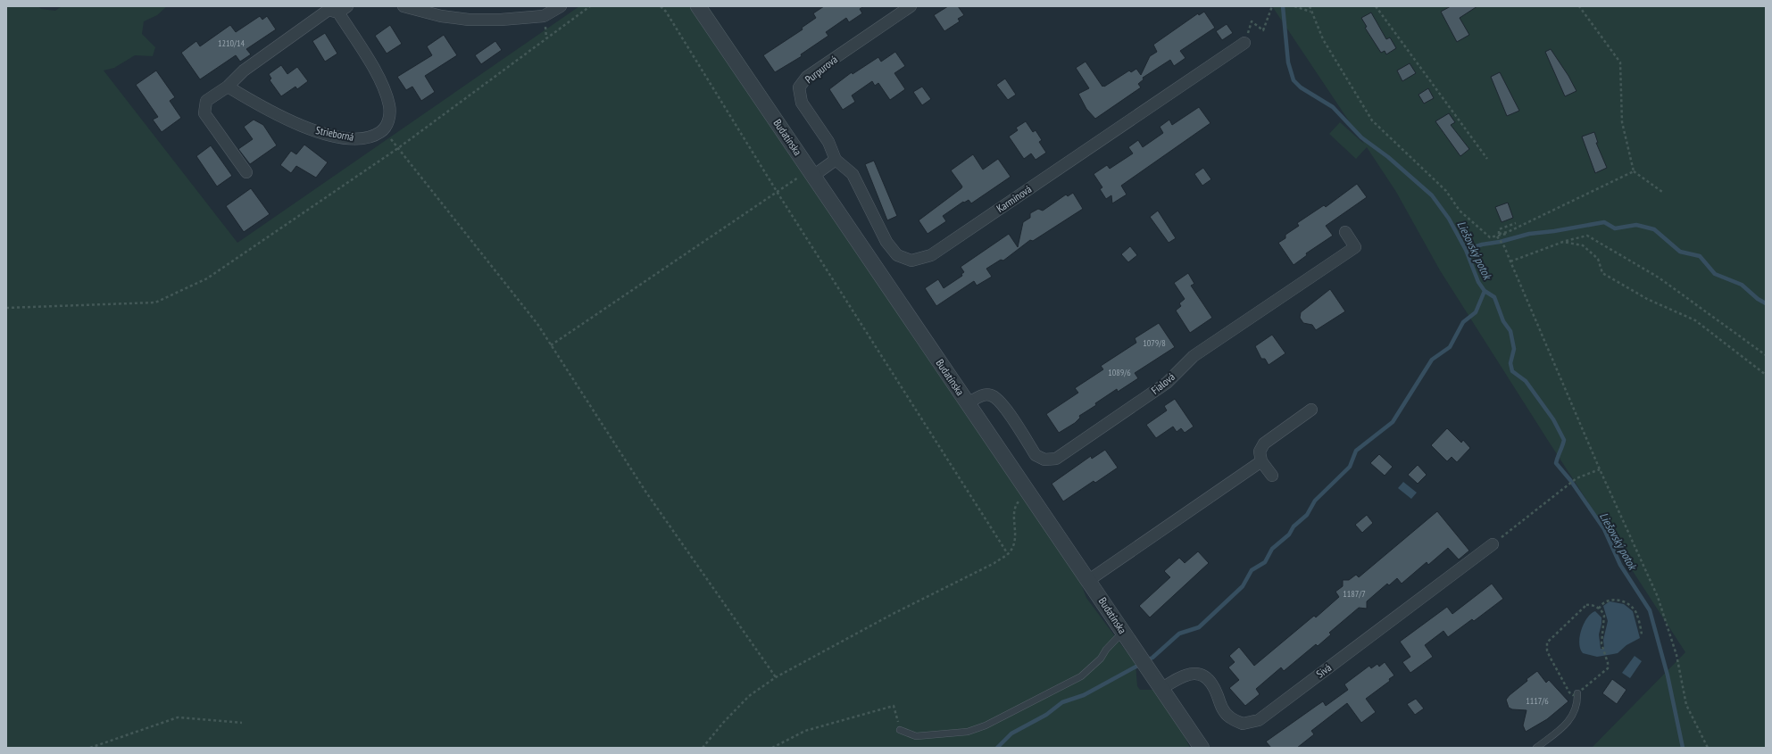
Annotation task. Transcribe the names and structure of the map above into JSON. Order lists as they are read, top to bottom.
{
  "streets": {
    "street": [
      "Purpurová",
      "Strieborná",
      "Budatínska",
      "Karmínová",
      "Fialová",
      "Sivá"
    ]
  },
  "crossings": [
    ["Purpurová", "Karmínová"],
    ["Budatínska", "Fialová"],
    ["Budatínska", "Sivá"]
  ],
  "water": ["Liešovský potok"],
  "house_numbers": [
    "1210/14",
    "1079/8",
    "1089/6",
    "1187/7",
    "1117/6"
  ]
}
